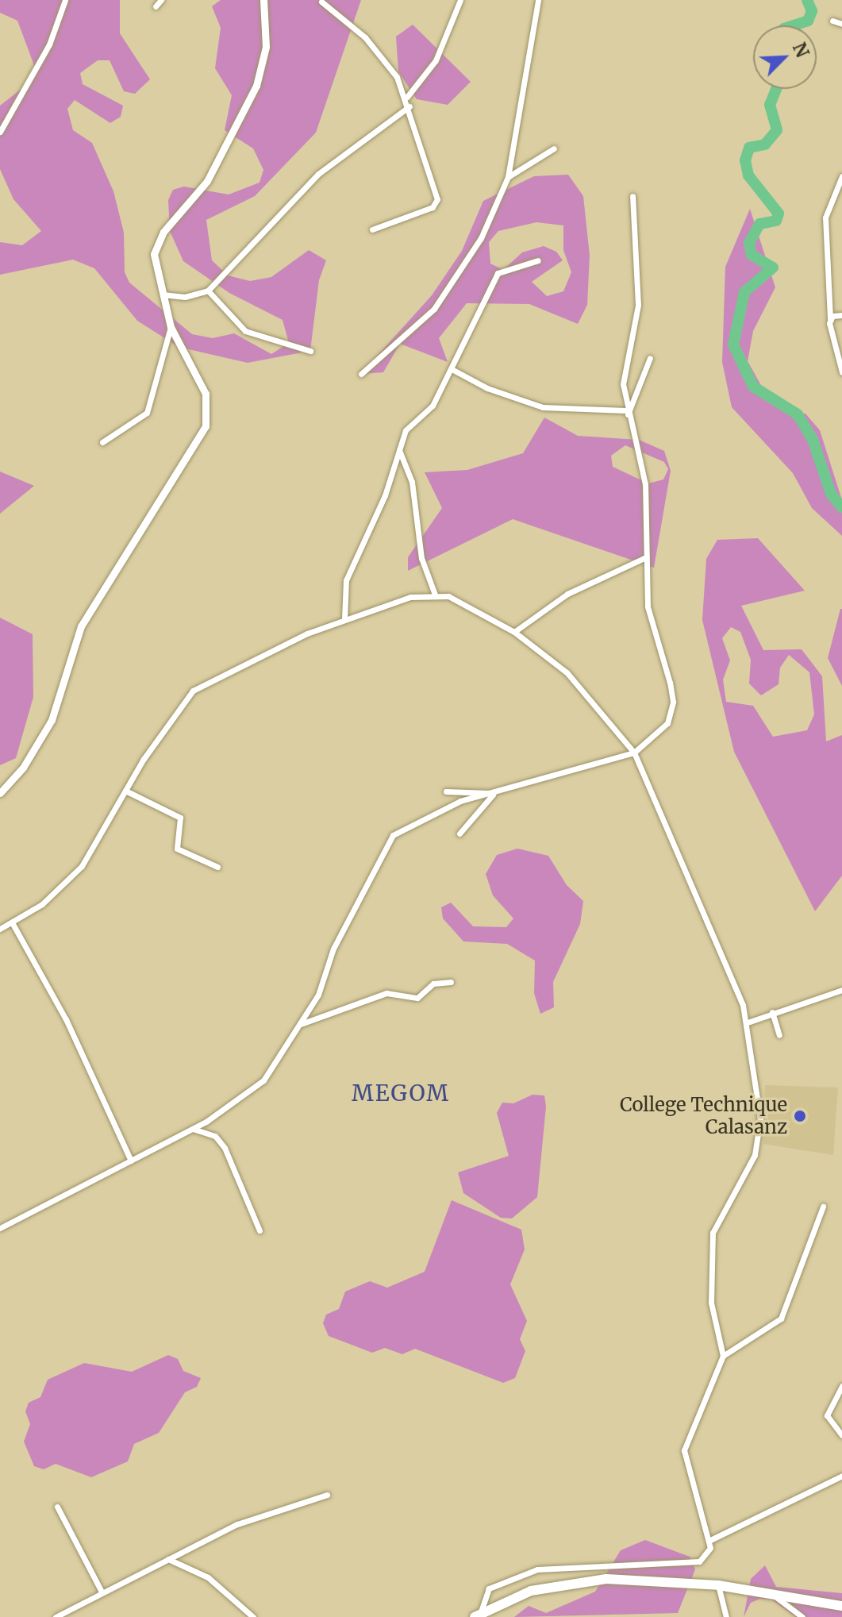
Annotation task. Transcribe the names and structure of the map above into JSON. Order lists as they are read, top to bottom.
{
  "districts": ["MEGOM"],
  "places": ["College Technique Calasanz"],
  "north": "top right"
}
